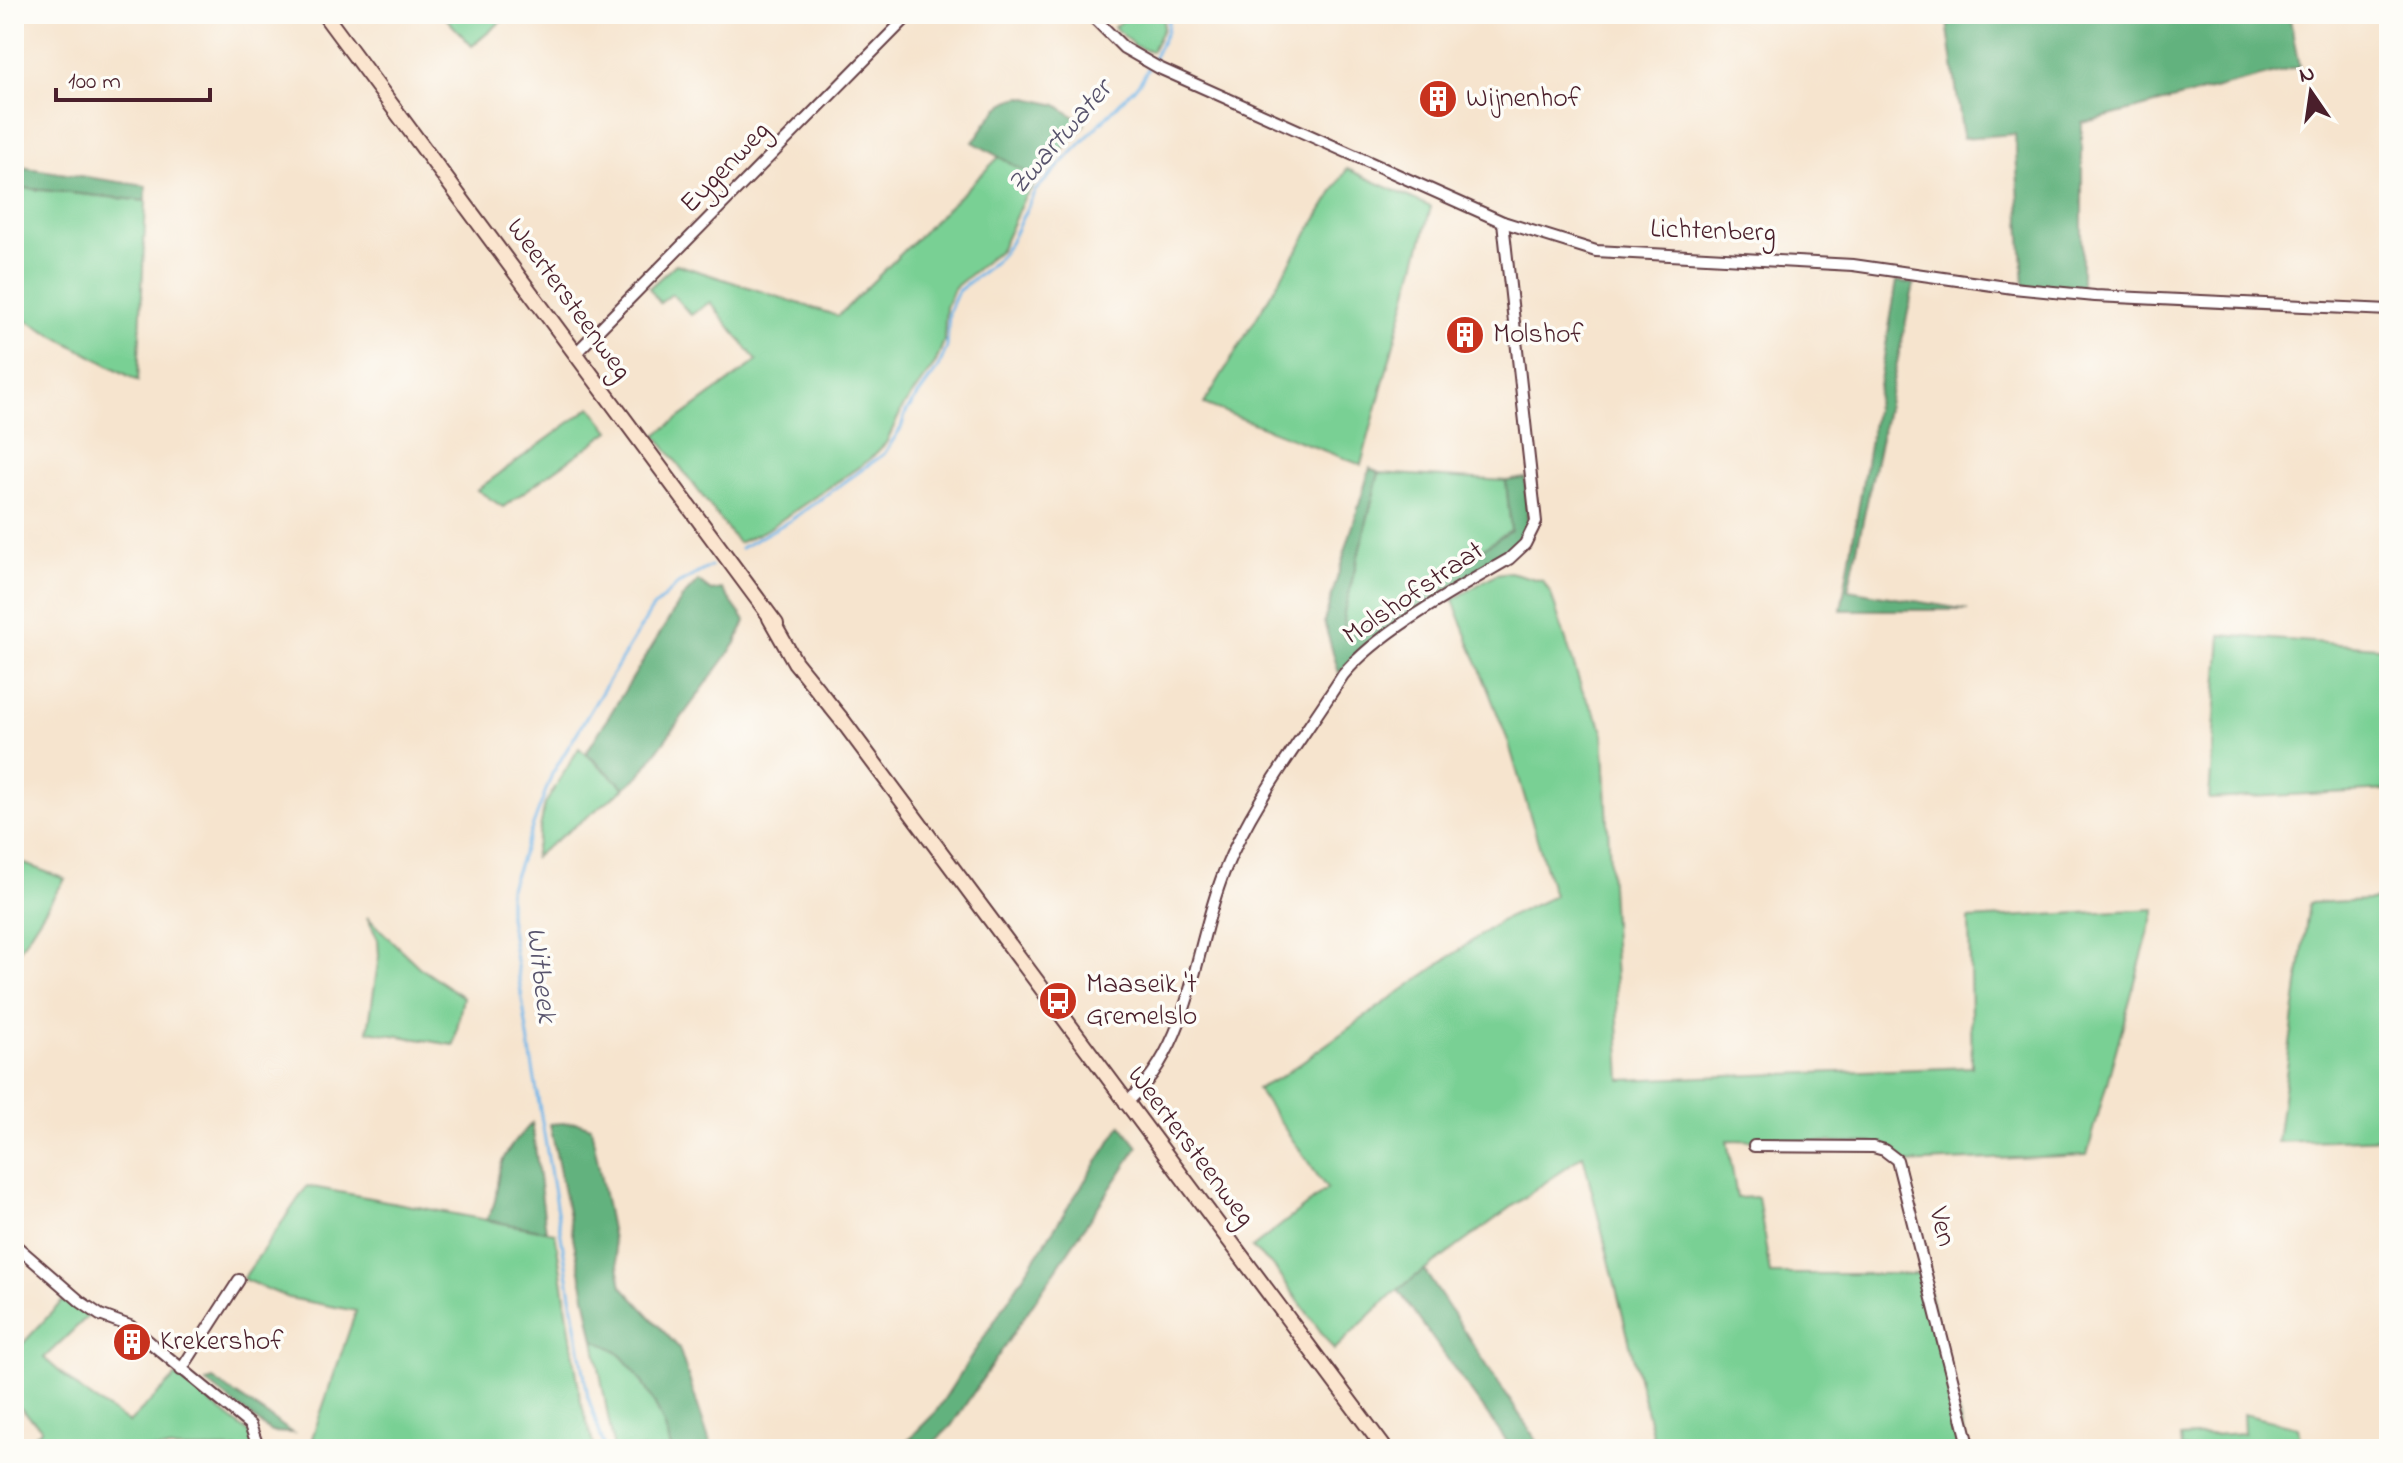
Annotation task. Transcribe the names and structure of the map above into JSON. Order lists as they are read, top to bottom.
{
  "streets": {
    "main road": ["Weertersteenweg"],
    "street": [
      "Eygenweg",
      "Lichtenberg",
      "Molshofstraat",
      "Ven"
    ]
  },
  "crossings": [
    ["Eygenweg", "Weertersteenweg"],
    ["Lichtenberg", "Molshofstraat"],
    ["Weertersteenweg", "Molshofstraat"]
  ],
  "water": ["Zwartwater", "Witbeek"],
  "places": {
    "building": ["Wijnenhof", "Molshof", "Krekershof"],
    "bus stop": ["Maaseik 't Gremelslo"]
  },
  "scale_bar": "100 m",
  "north": "top"
}
